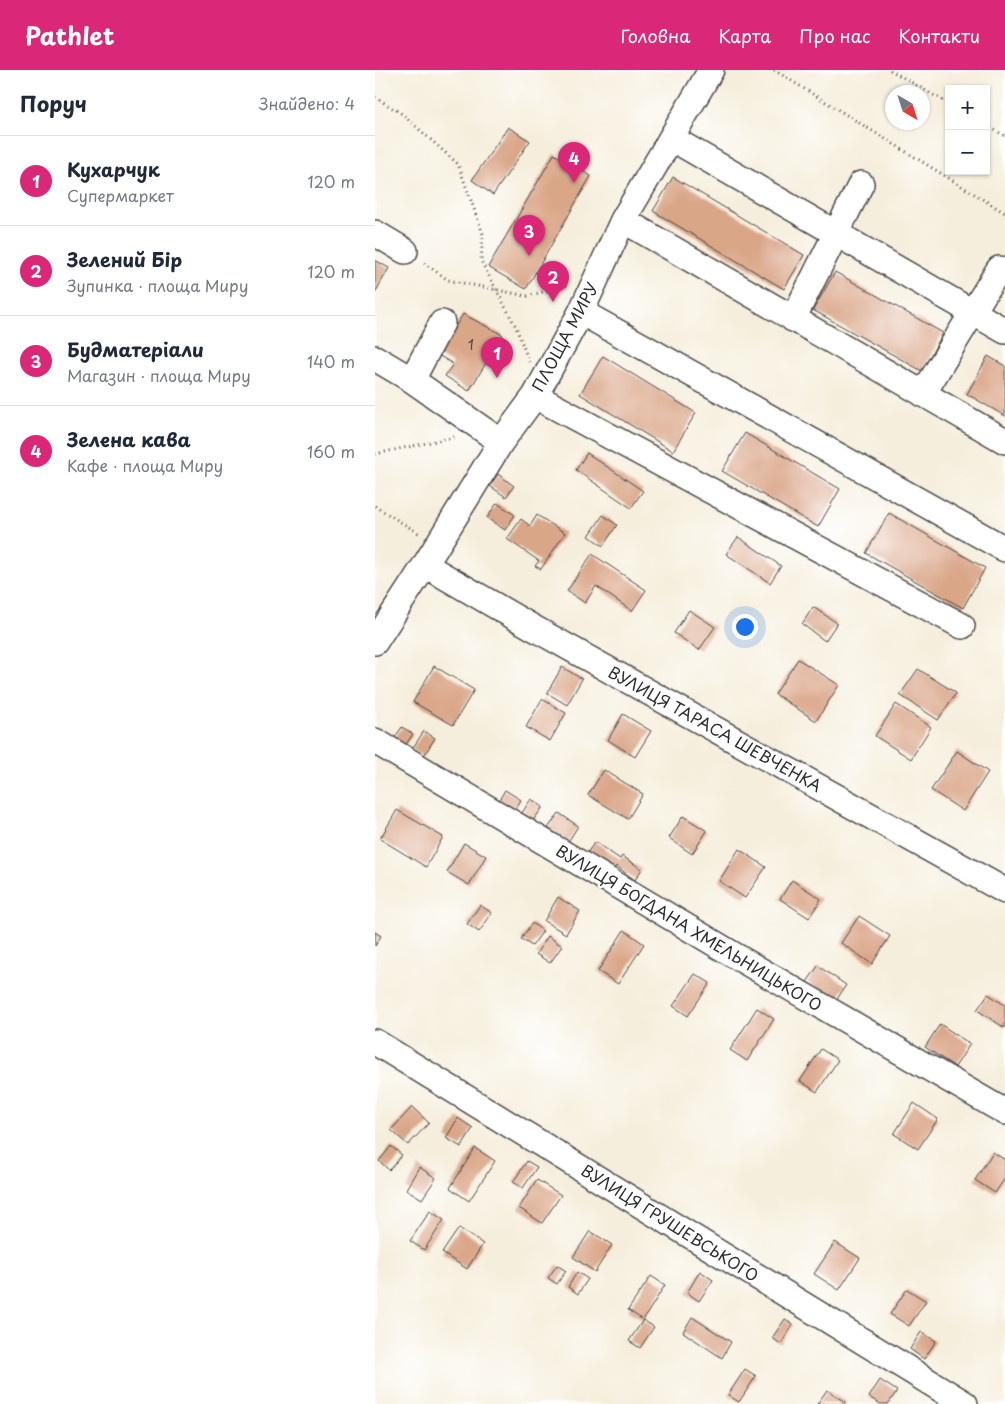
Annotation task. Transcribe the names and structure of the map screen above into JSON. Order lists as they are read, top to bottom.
{
  "streets": {
    "street": [
      "ПЛОЩА МИРУ",
      "ВУЛИЦЯ ТАРАСА ШЕВЧЕНКА",
      "ВУЛИЦЯ БОГДАНА ХМЕЛЬНИЦЬКОГО",
      "ВУЛИЦЯ ГРУШЕВСЬКОГО"
    ]
  },
  "crossings": [
    ["ПЛОЩА МИРУ", "ВУЛИЦЯ ТАРАСА ШЕВЧЕНКА"]
  ],
  "house_numbers": ["1"],
  "north": "bottom right",
  "page": {
    "header": "Pathlet",
    "nav": [
      "Головна",
      "Карта",
      "Про нас",
      "Контакти"
    ],
    "heading": ["Поруч", "Знайдено: 4"],
    "map_buttons": ["+", "−"],
    "list": [
      {
        "mark": "1",
        "name": "Кухарчук",
        "note": "Супермаркет",
        "value": "120 m"
      },
      {
        "mark": "2",
        "name": "Зелений Бір",
        "note": "Зупинка · площа Миру",
        "value": "120 m"
      },
      {
        "mark": "3",
        "name": "Будматеріали",
        "note": "Магазин · площа Миру",
        "value": "140 m"
      },
      {
        "mark": "4",
        "name": "Зелена кава",
        "note": "Кафе · площа Миру",
        "value": "160 m"
      }
    ],
    "pins": [
      "4",
      "3",
      "2",
      "1"
    ]
  }
}
